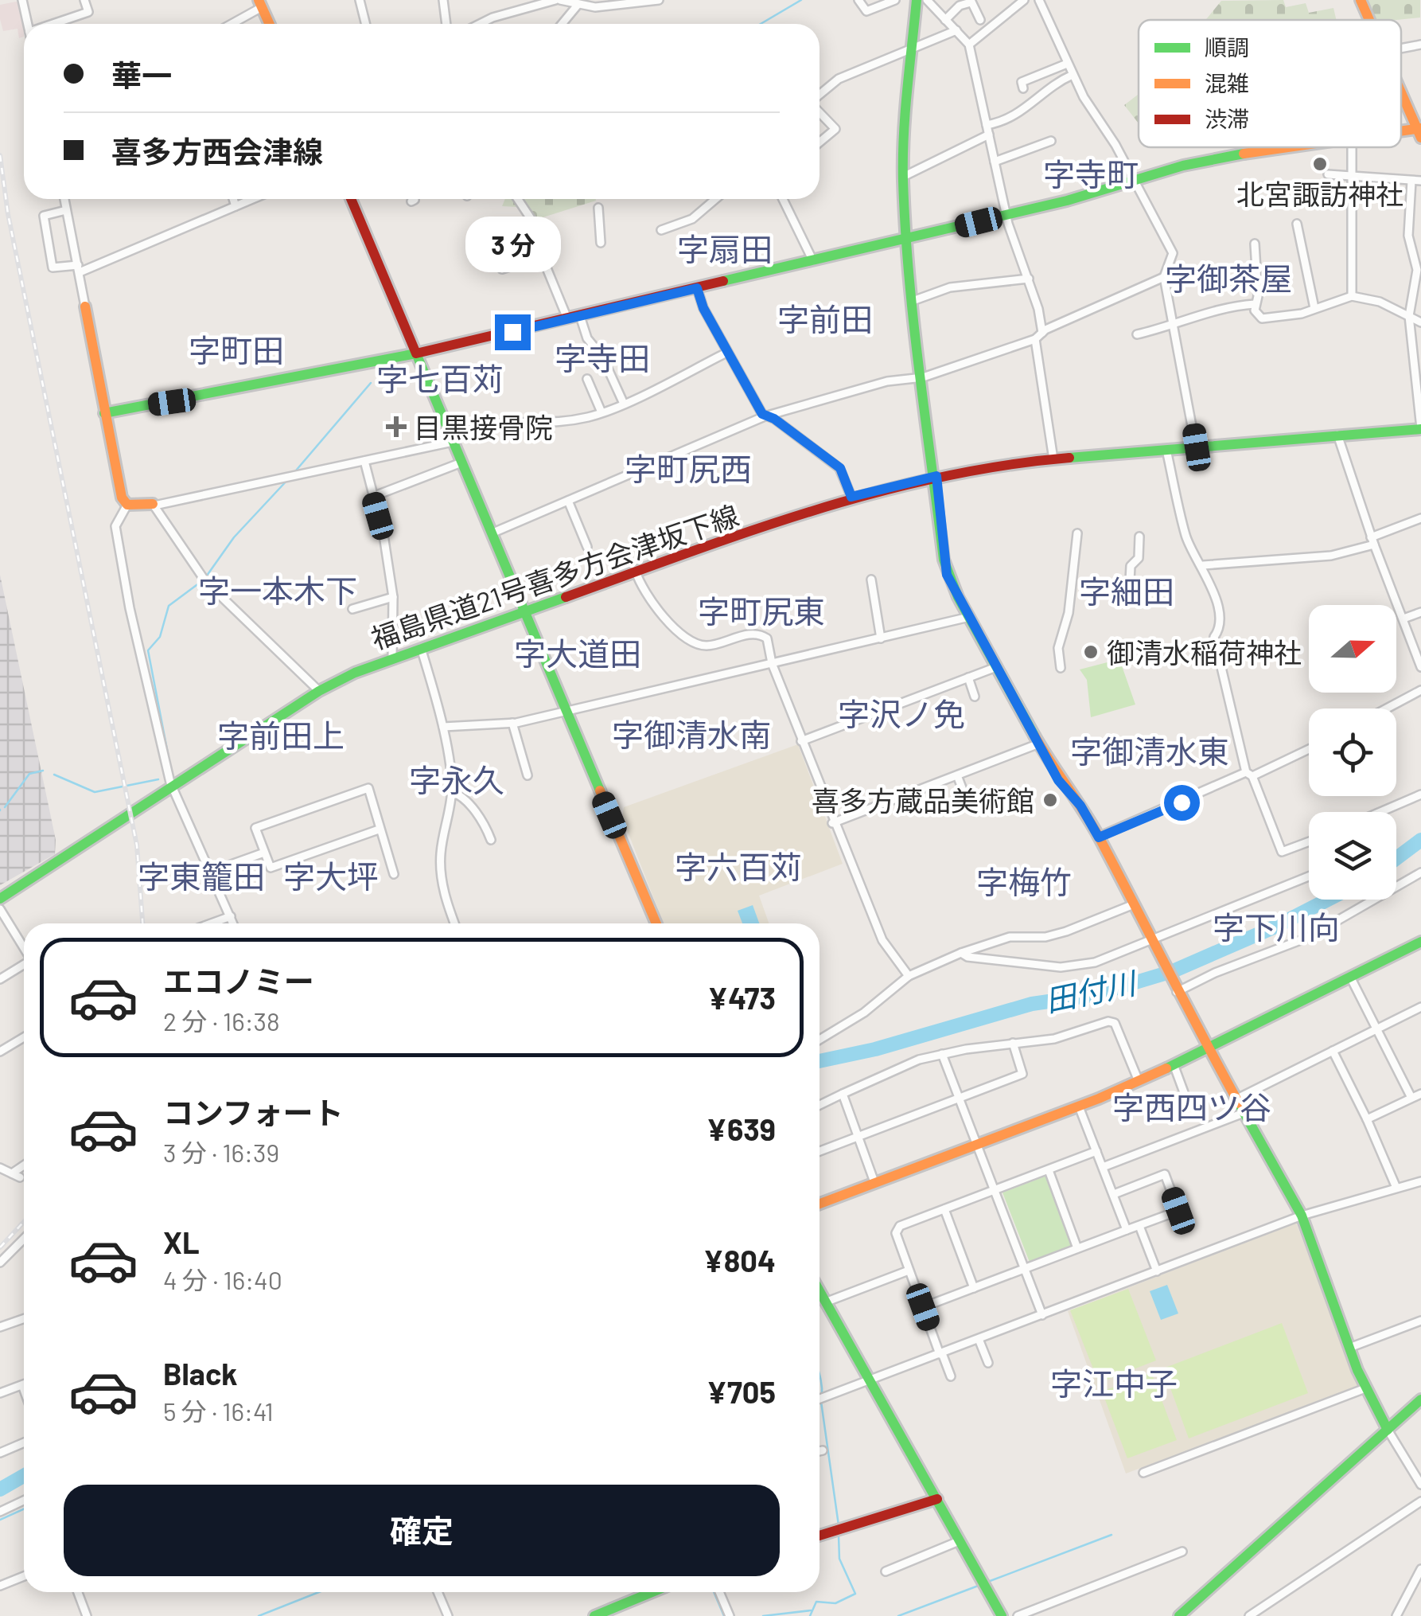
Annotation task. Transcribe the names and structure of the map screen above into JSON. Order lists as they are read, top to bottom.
{
  "streets": {
    "main road": ["福島県道21号喜多方会津坂下線"]
  },
  "districts": [
    "字寺町",
    "字扇田",
    "字御茶屋",
    "字前田",
    "字町田",
    "字寺田",
    "字七百苅",
    "字町尻西",
    "字一本木下",
    "字細田",
    "字町尻東",
    "字大道田",
    "字沢ノ免",
    "字御清水南",
    "字前田上",
    "字御清水東",
    "字永久",
    "字六百苅",
    "字東籠田",
    "字大坪",
    "字梅竹",
    "字下川向",
    "字西四ツ谷",
    "字江中子"
  ],
  "water": ["田付川"],
  "places": {
    "other": ["北宮諏訪神社", "御清水稲荷神社", "喜多方蔵品美術館"],
    "health": ["目黒接骨院"]
  },
  "legend": ["順調", "混雑", "渋滞"],
  "north": "right",
  "page": {
    "banner": ["華一", "喜多方西会津線"],
    "bubble": "3 分",
    "list": [
      {
        "name": "エコノミー",
        "note": "2 分 · 16:38",
        "value": "¥473"
      },
      {
        "name": "コンフォート",
        "note": "3 分 · 16:39",
        "value": "¥639"
      },
      {
        "name": "XL",
        "note": "4 分 · 16:40",
        "value": "¥804"
      },
      {
        "name": "Black",
        "note": "5 分 · 16:41",
        "value": "¥705"
      }
    ],
    "buttons": "確定"
  }
}
